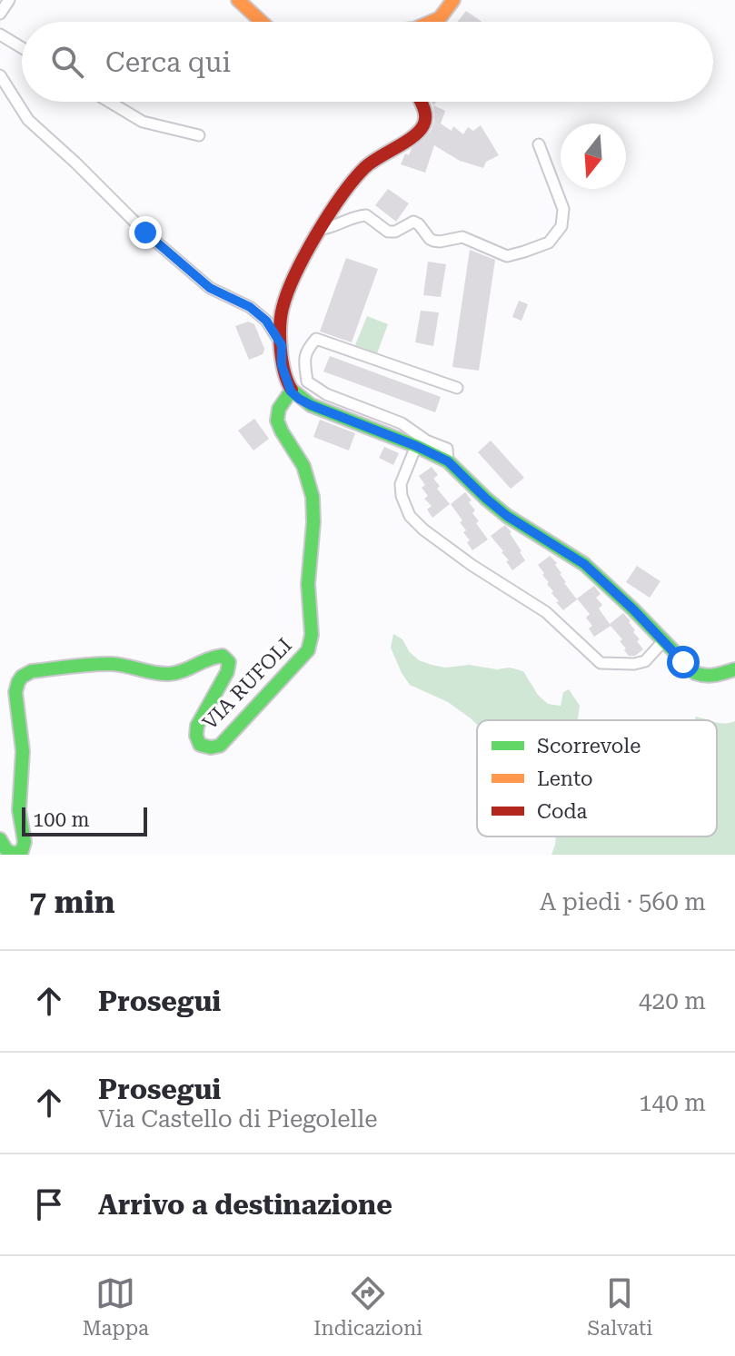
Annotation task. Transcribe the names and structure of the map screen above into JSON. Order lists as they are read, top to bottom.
{
  "streets": {
    "street": ["VIA RUFOLI"]
  },
  "legend": ["Scorrevole", "Lento", "Coda"],
  "scale_bar": "100 m",
  "north": "bottom",
  "page": {
    "search": "Cerca qui",
    "scale": "100 m",
    "heading": ["7 min", "A piedi · 560 m"],
    "list": [
      ["Prosegui", "420 m"],
      ["Prosegui", "Via Castello di Piegolelle", "140 m"],
      "Arrivo a destinazione"
    ],
    "nav": ["Mappa", "Indicazioni", "Salvati"]
  }
}
